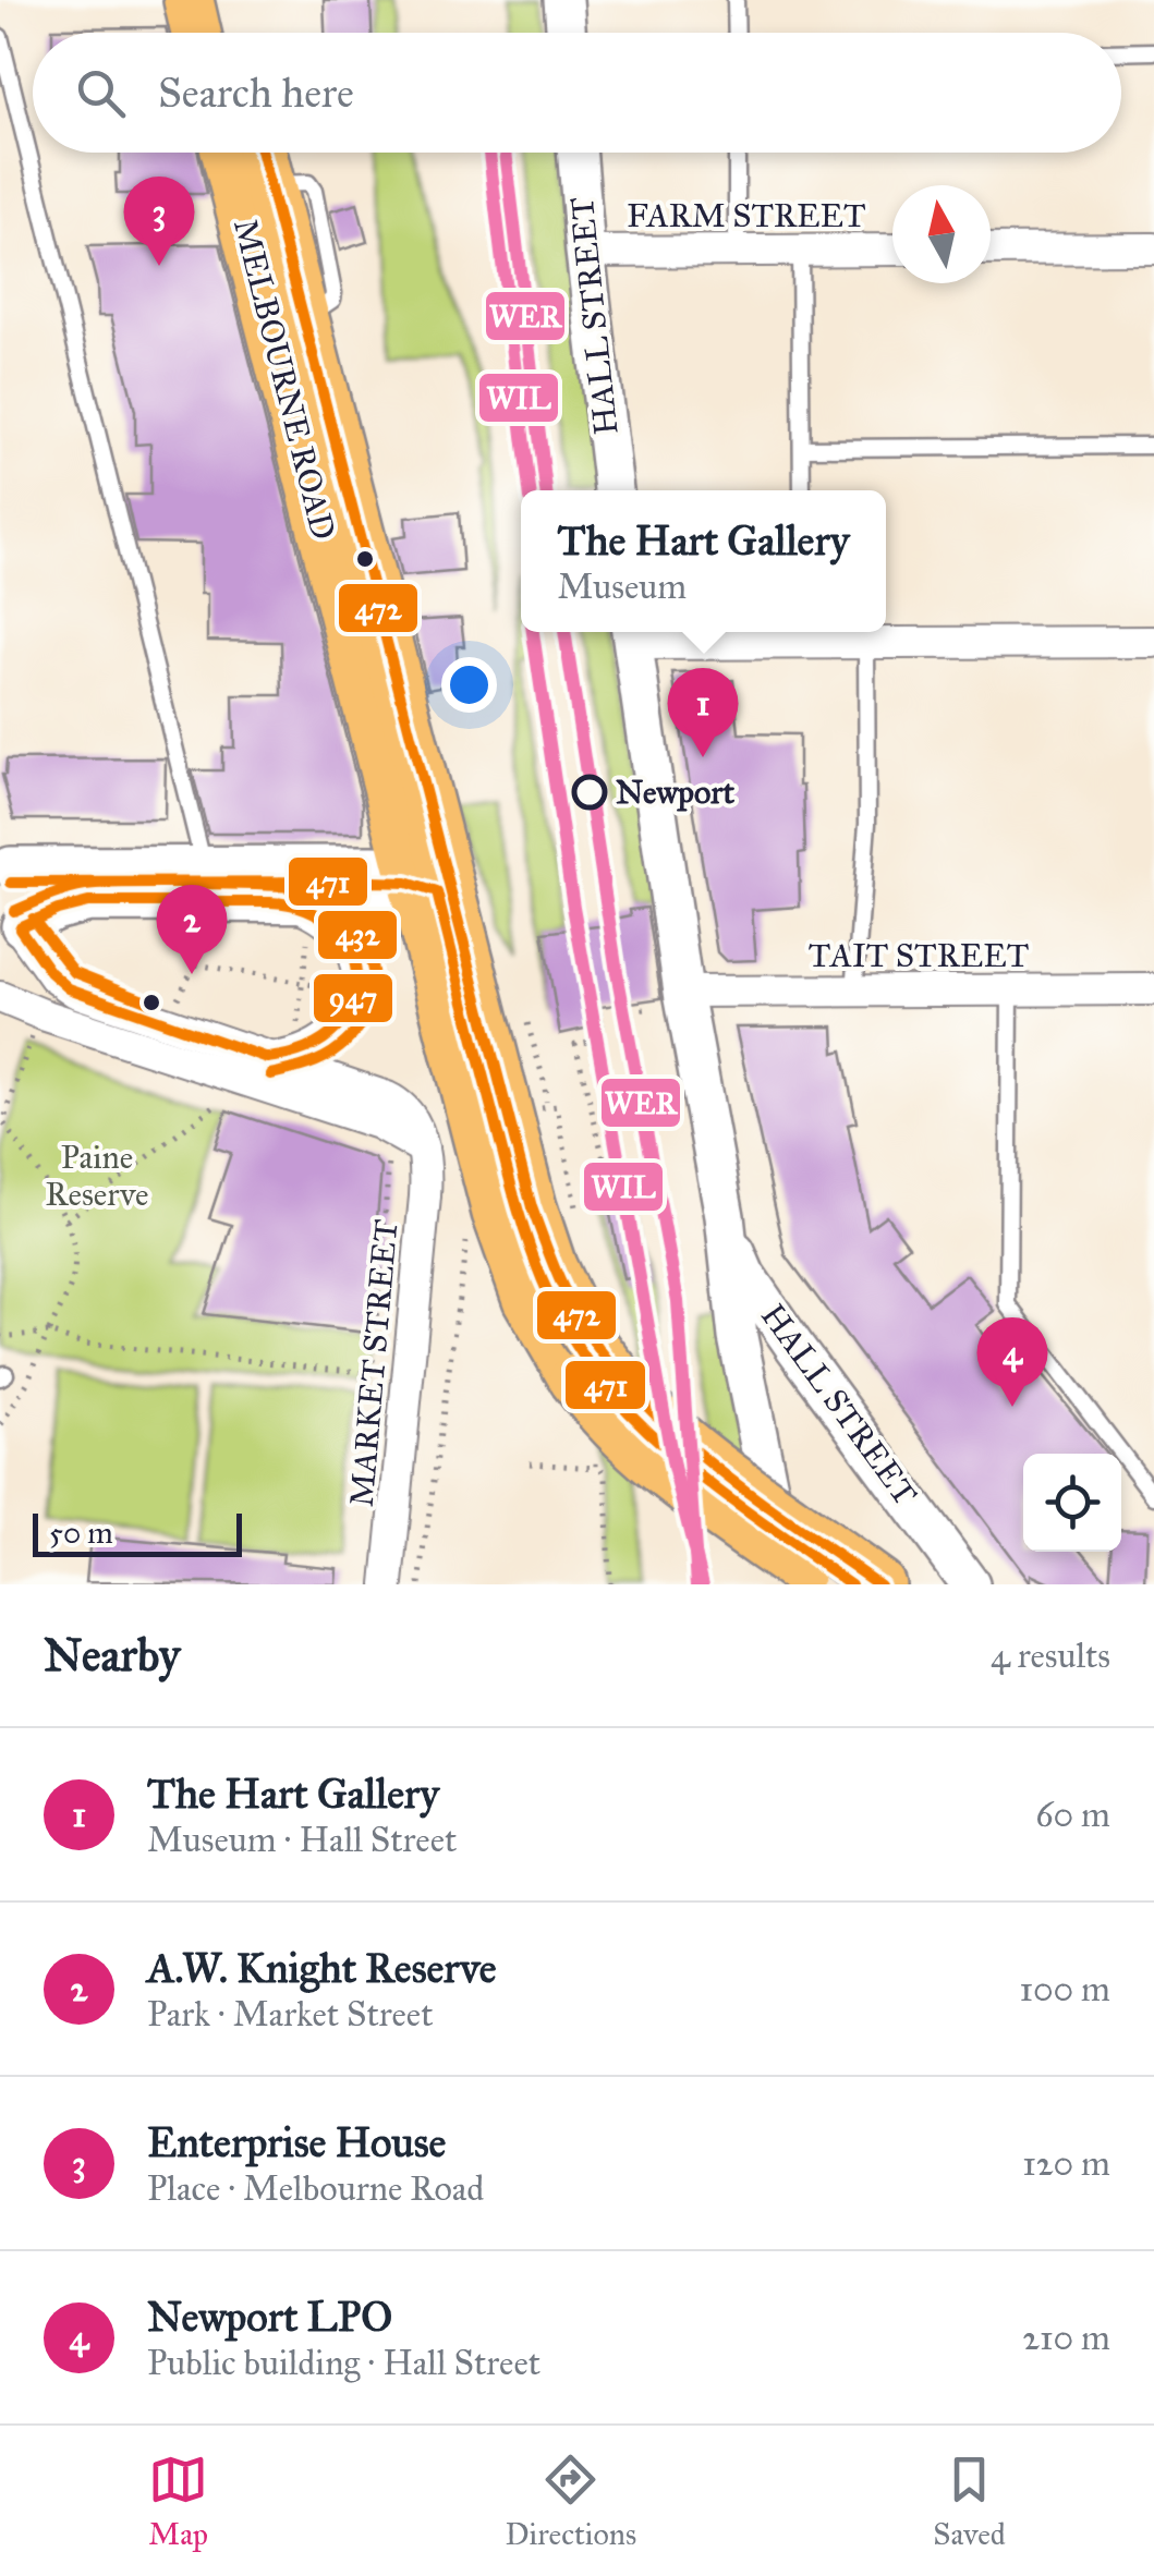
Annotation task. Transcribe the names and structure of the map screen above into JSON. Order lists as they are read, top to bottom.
{
  "streets": {
    "main road": ["MELBOURNE ROAD"],
    "street": [
      "FARM STREET",
      "HALL STREET",
      "TAIT STREET",
      "MARKET STREET"
    ]
  },
  "crossings": [
    ["FARM STREET", "HALL STREET"],
    ["HALL STREET", "MELBOURNE ROAD"],
    ["HALL STREET", "TAIT STREET"]
  ],
  "parks": ["Paine Reserve"],
  "places": ["Newport"],
  "lines": [
    "transit line WER",
    "transit line WIL",
    "transit line 472",
    "transit line 471",
    "transit line 432",
    "transit line 947"
  ],
  "scale_bar": "50 m",
  "north": "top",
  "page": {
    "search": "Search here",
    "pins": [
      "3",
      "1",
      "2",
      "4"
    ],
    "popup": ["The Hart Gallery", "Museum"],
    "scale": "50 m",
    "heading": ["Nearby", "4 results"],
    "list": [
      {
        "mark": "1",
        "name": "The Hart Gallery",
        "note": "Museum · Hall Street",
        "value": "60 m"
      },
      {
        "mark": "2",
        "name": "A.W. Knight Reserve",
        "note": "Park · Market Street",
        "value": "100 m"
      },
      {
        "mark": "3",
        "name": "Enterprise House",
        "note": "Place · Melbourne Road",
        "value": "120 m"
      },
      {
        "mark": "4",
        "name": "Newport LPO",
        "note": "Public building · Hall Street",
        "value": "210 m"
      }
    ],
    "nav": ["Map", "Directions", "Saved"]
  }
}
